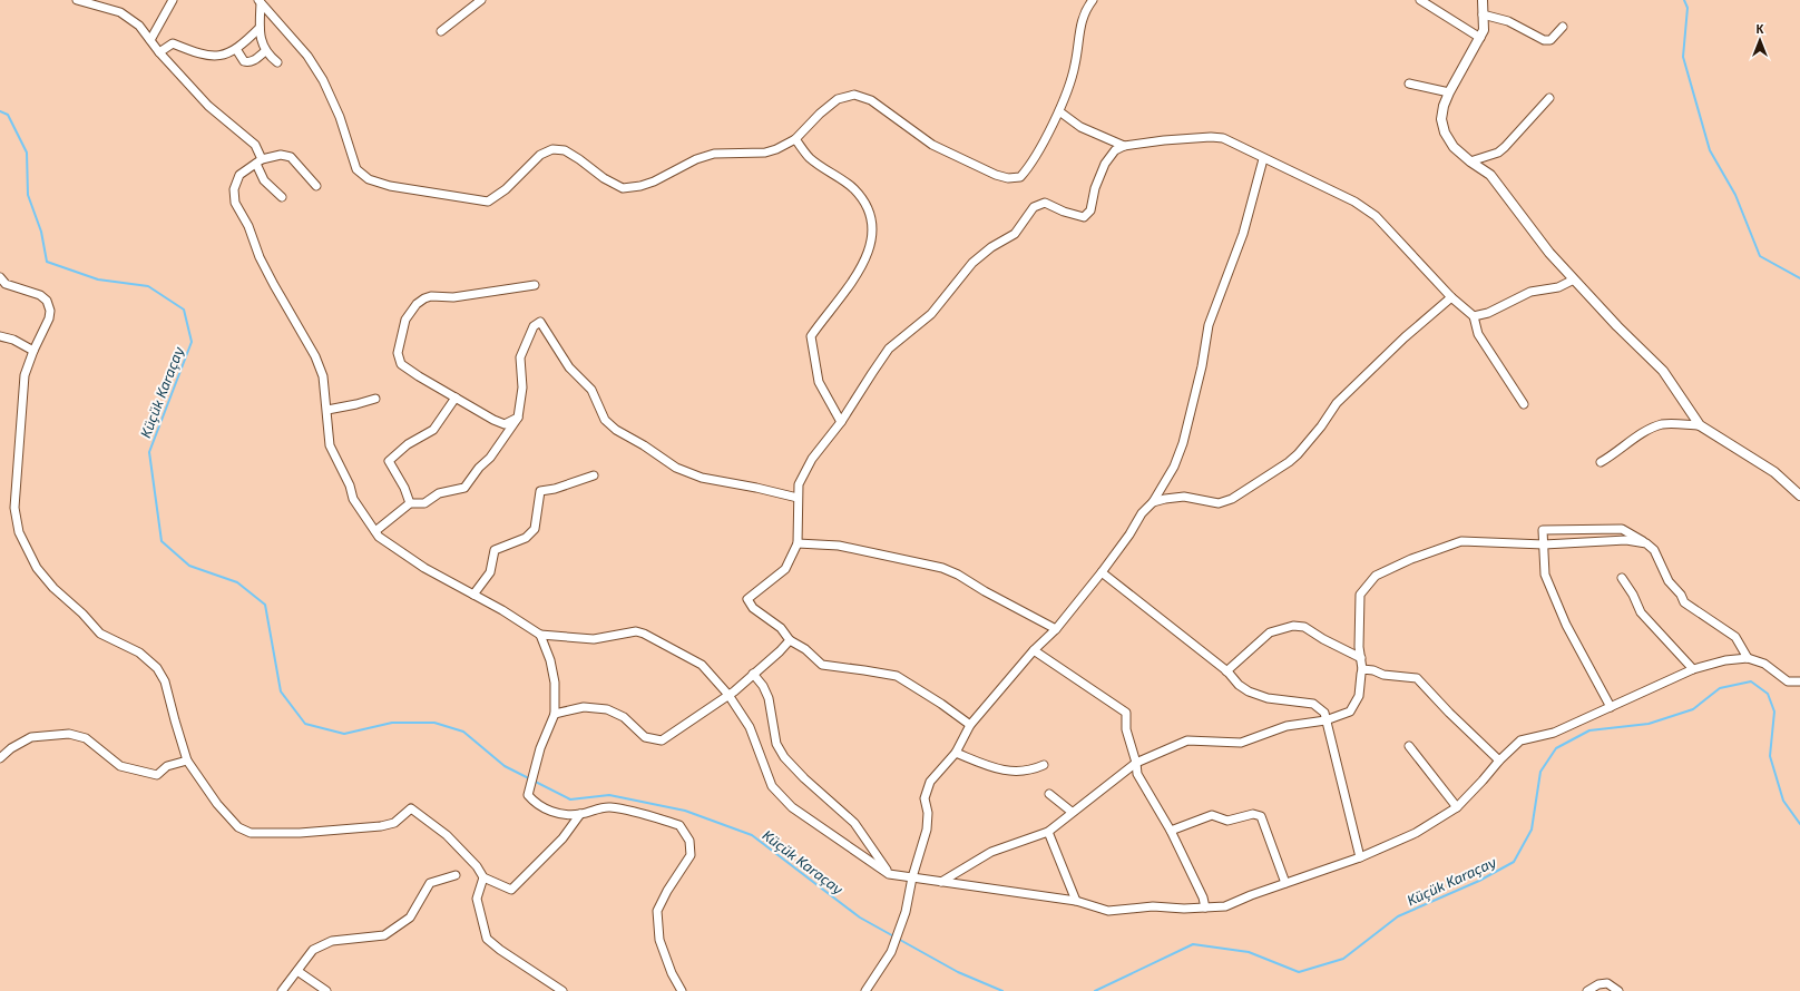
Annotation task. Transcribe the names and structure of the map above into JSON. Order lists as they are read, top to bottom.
{
  "water": ["Küçük Karaçay"],
  "north": "top"
}
